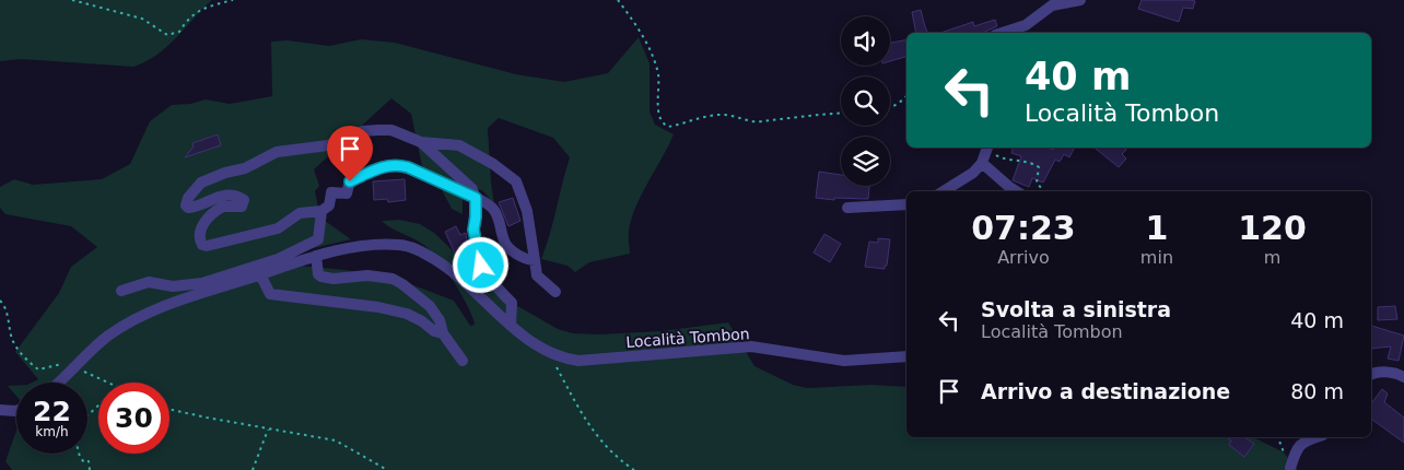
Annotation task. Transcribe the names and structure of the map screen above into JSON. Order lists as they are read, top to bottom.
{
  "streets": {
    "street": ["Località Tombon"]
  },
  "page": {
    "turn": ["40 m", "Località Tombon"],
    "eta": [
      "07:23",
      "Arrivo",
      "1",
      "min",
      "120",
      "m"
    ],
    "list": [
      {
        "name": "Svolta a sinistra",
        "note": "Località Tombon",
        "value": "40 m"
      },
      {
        "name": "Arrivo a destinazione",
        "value": "80 m"
      }
    ],
    "speed": "22 km/h",
    "limit": "30"
  }
}
